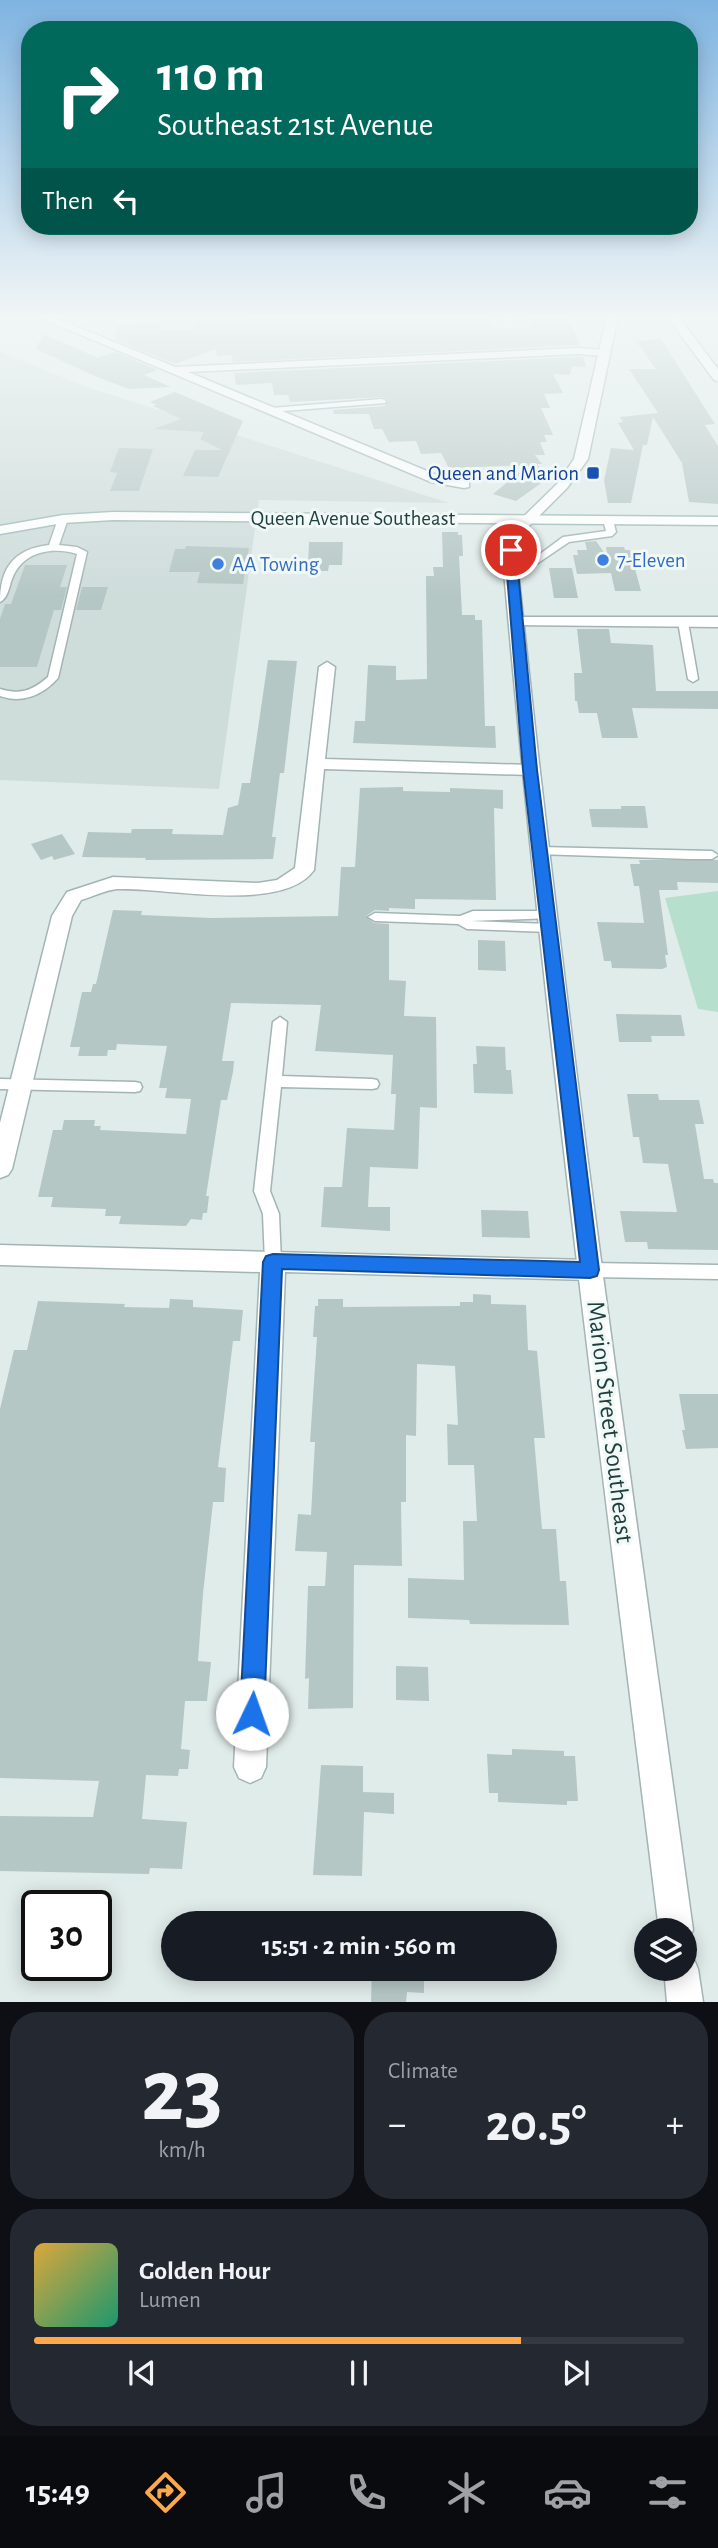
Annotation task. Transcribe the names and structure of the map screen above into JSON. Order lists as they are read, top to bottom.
{
  "streets": {
    "street": ["Queen Avenue Southeast", "Marion Street Southeast"]
  },
  "crossings": [
    ["Queen Avenue Southeast", "Marion Street Southeast"]
  ],
  "places": {
    "transit": ["Queen and Marion"],
    "other": ["7-Eleven", "AA Towing"]
  },
  "page": {
    "turn": ["110 m", "Southeast 21st Avenue"],
    "then": "Then",
    "limit": "30",
    "trip": "15:51 · 2 min · 560 m",
    "tile": [
      ["23", "km/h"],
      "Climate"
    ],
    "heat": ["−", "20.5°", "+"],
    "song": ["Golden Hour", "Lumen"],
    "tabs": "15:49"
  }
}
